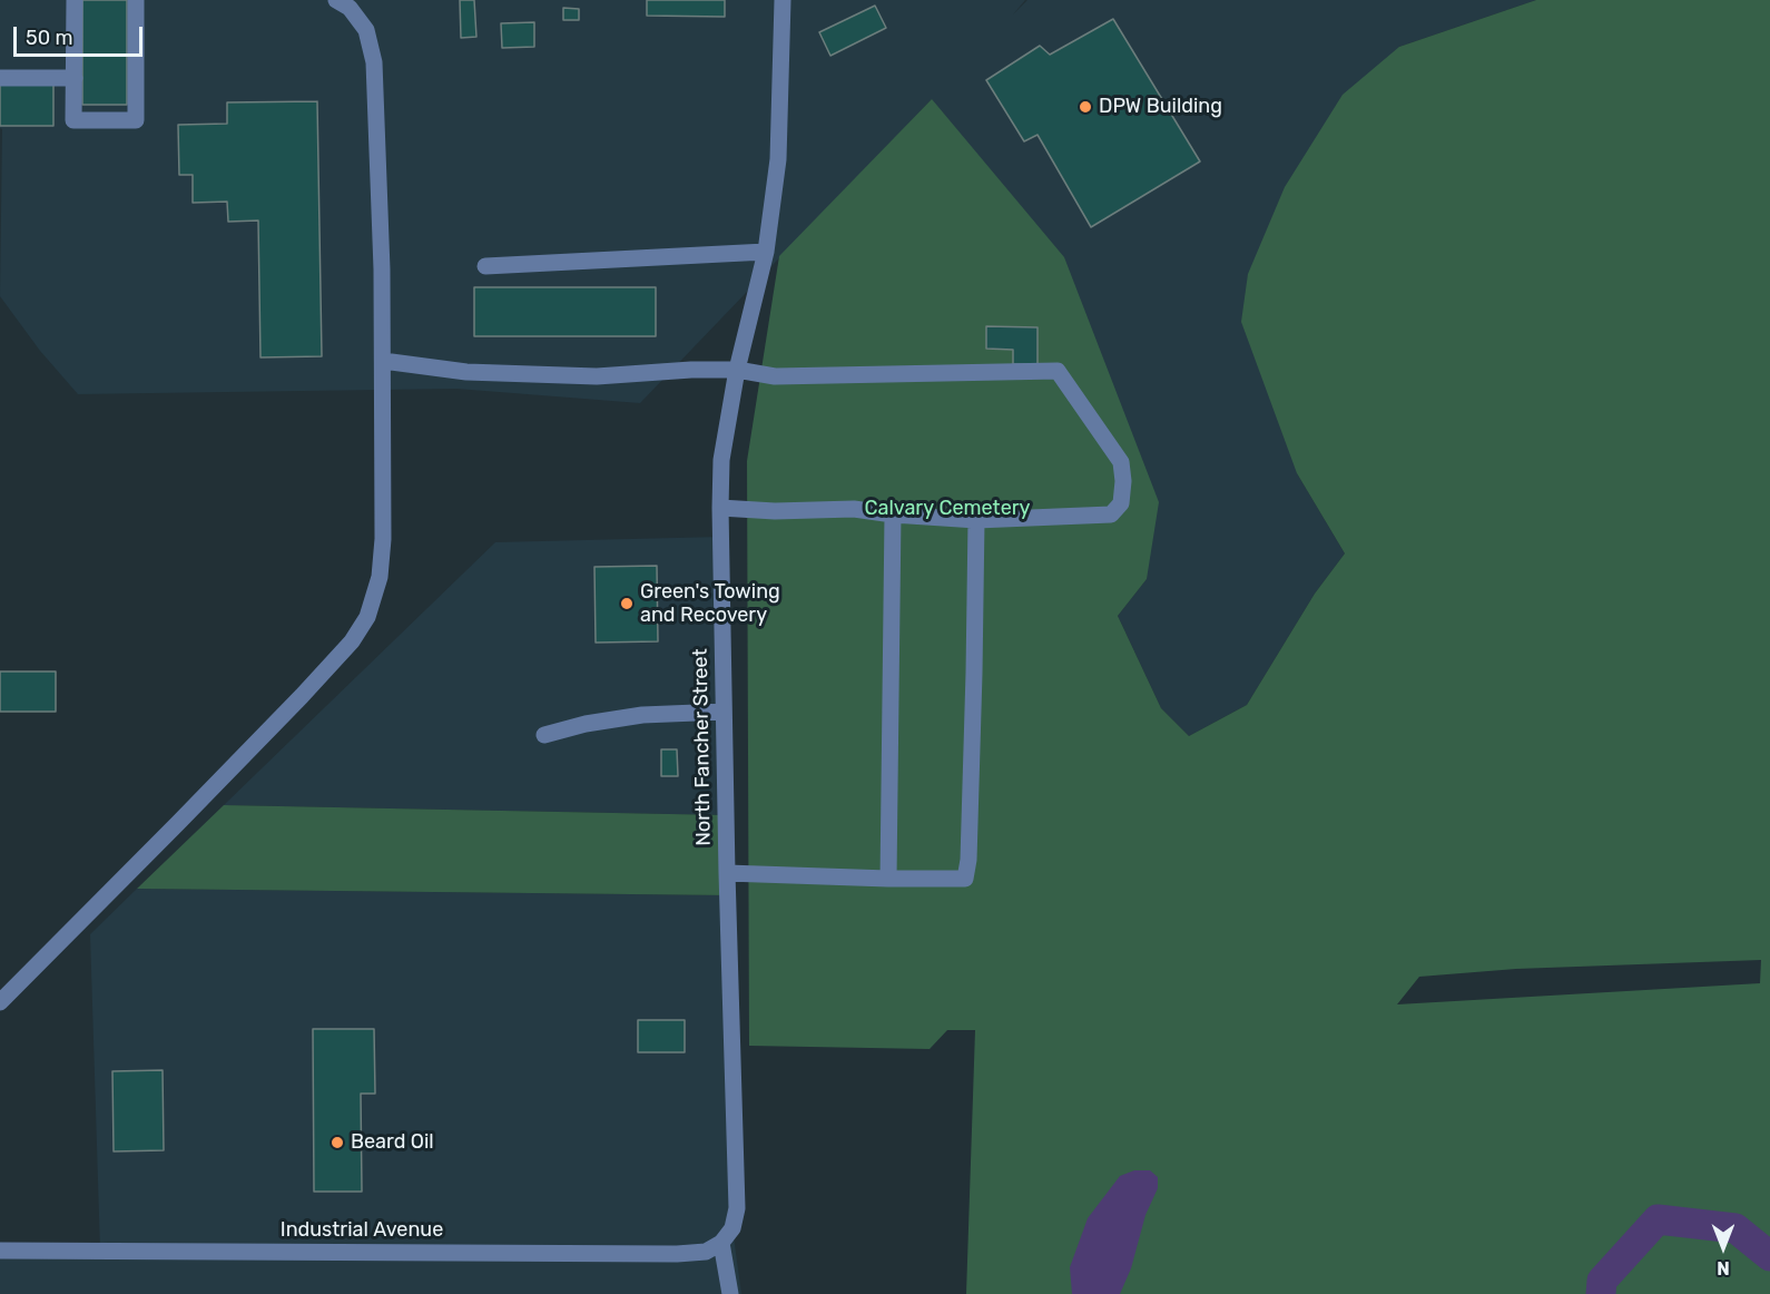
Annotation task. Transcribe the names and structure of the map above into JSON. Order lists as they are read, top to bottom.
{
  "streets": {
    "street": ["North Fancher Street", "Industrial Avenue"]
  },
  "crossings": [
    ["North Fancher Street", "Industrial Avenue"]
  ],
  "parks": ["Calvary Cemetery"],
  "places": ["DPW Building", "Green's Towing and Recovery", "Beard Oil"],
  "scale_bar": "50 m",
  "north": "bottom"
}
